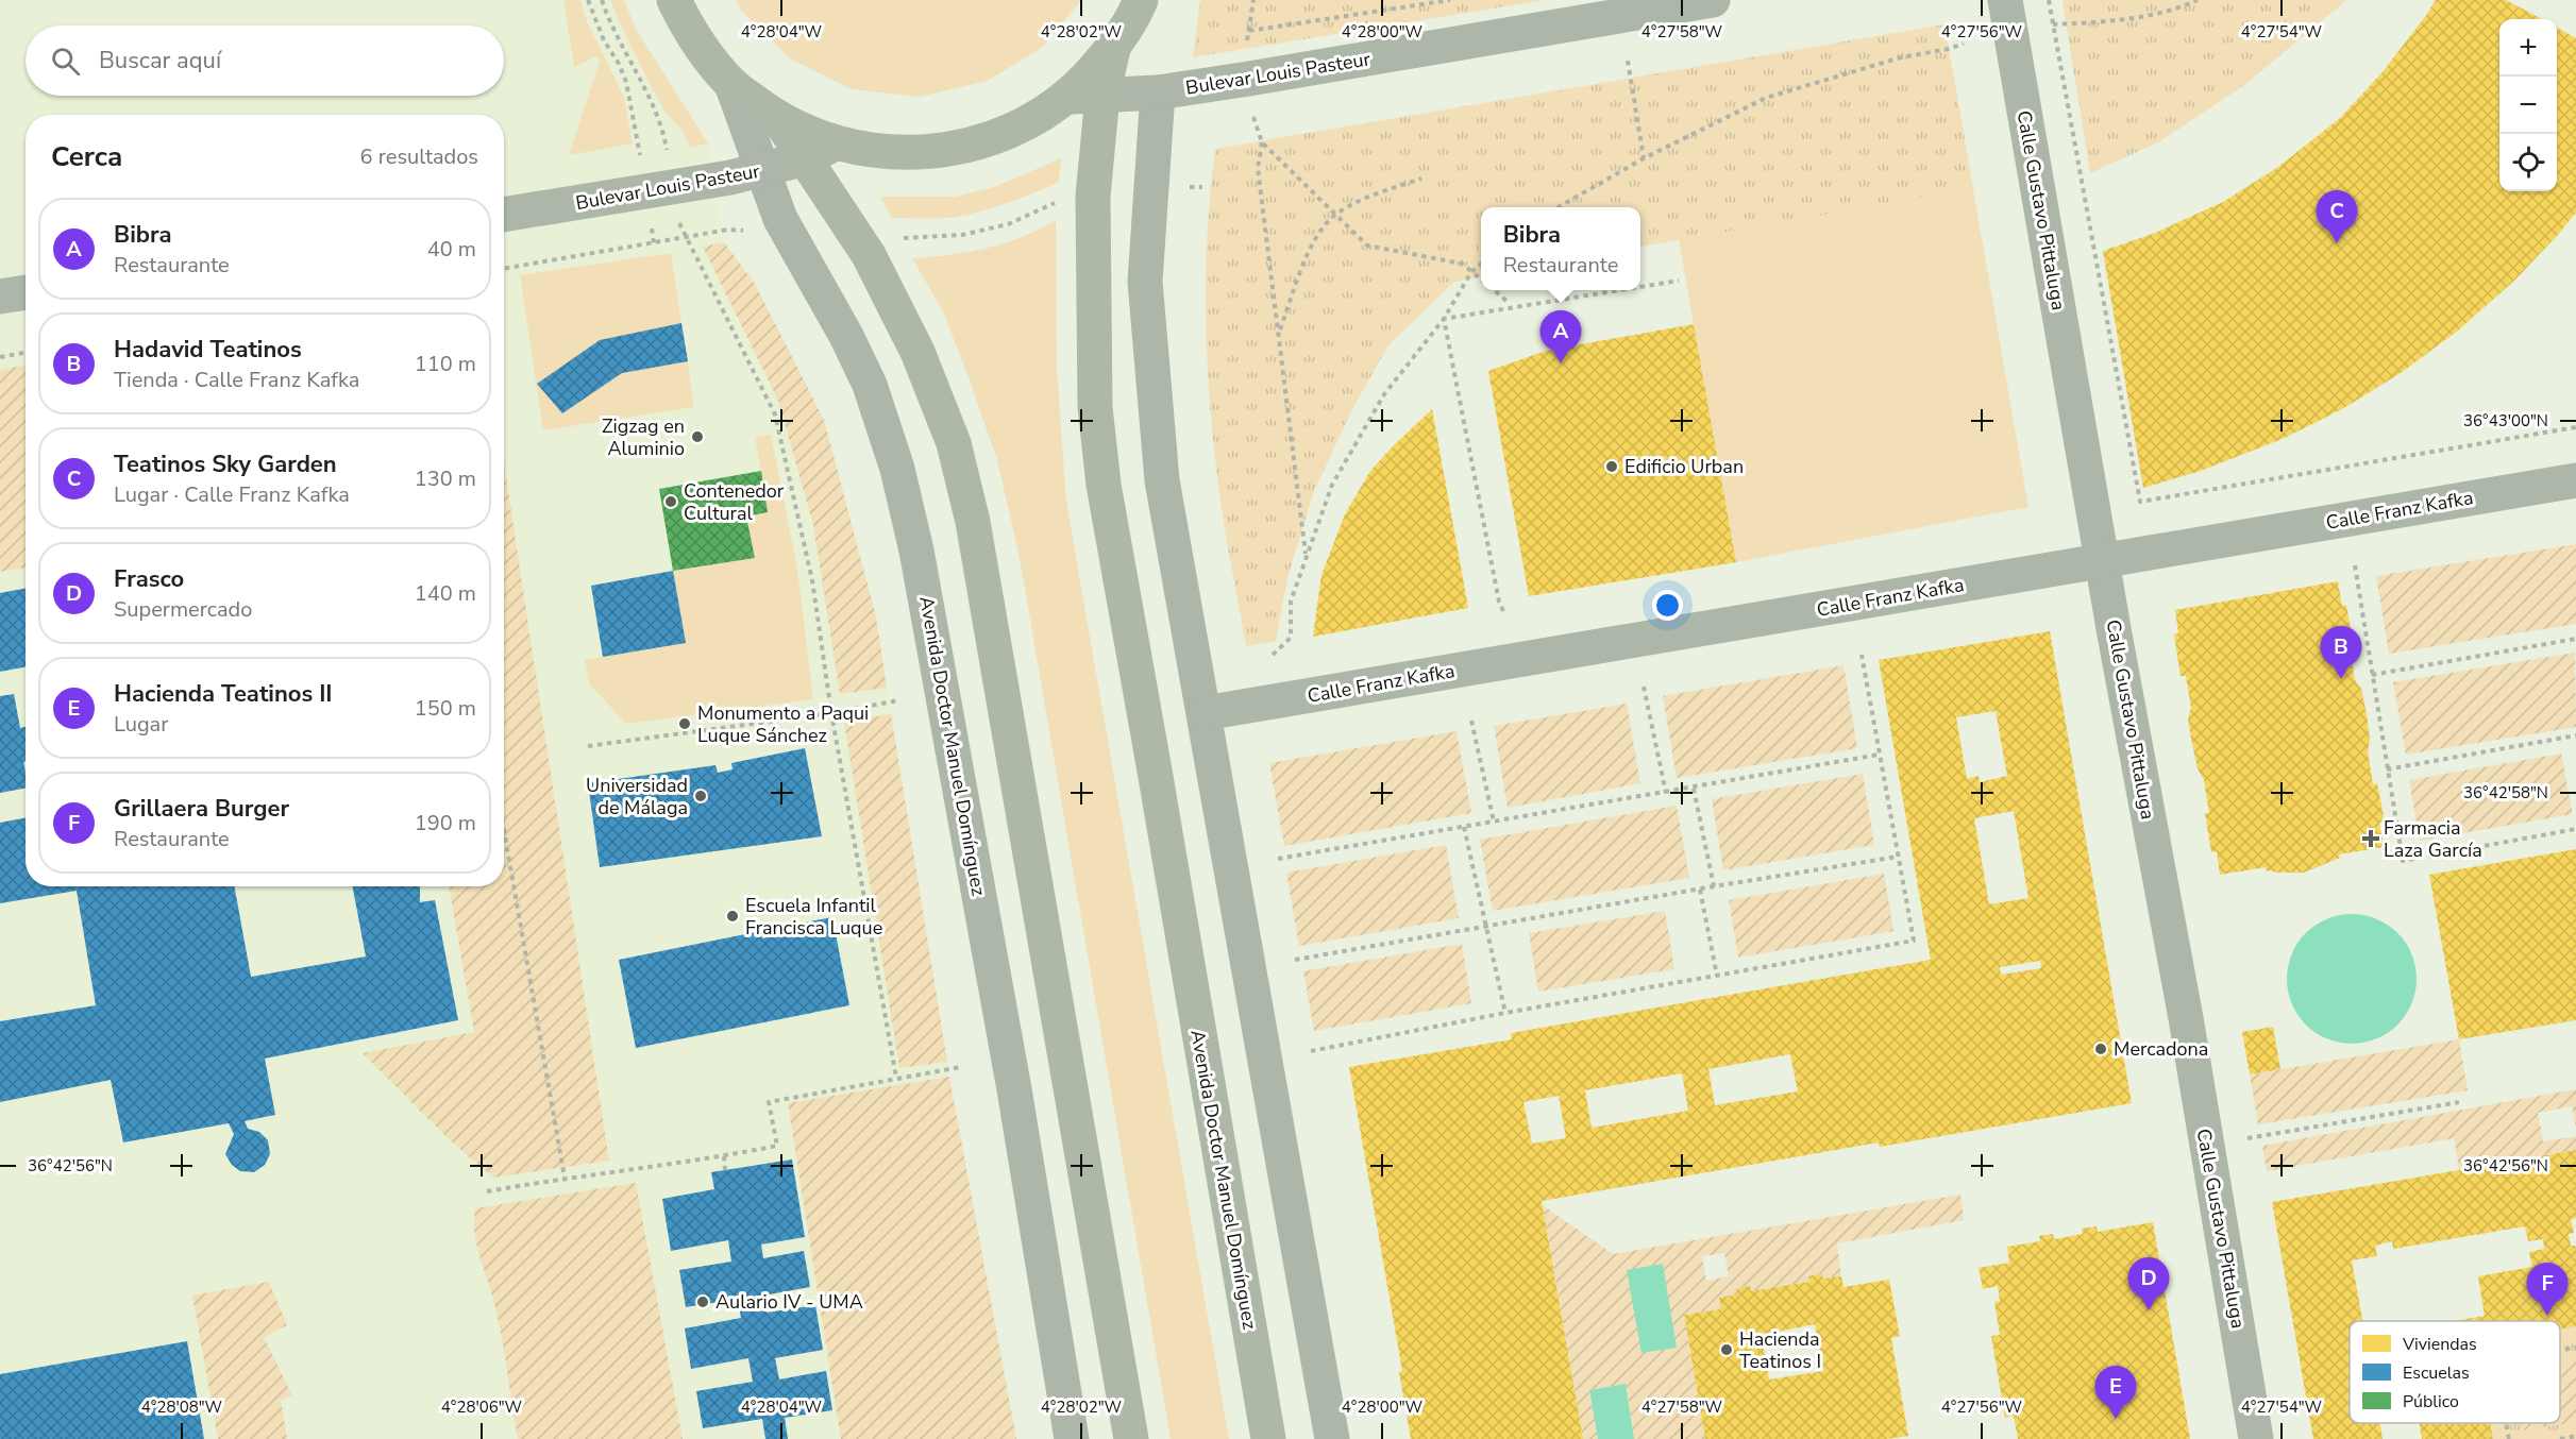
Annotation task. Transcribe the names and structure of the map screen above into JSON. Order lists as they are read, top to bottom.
{
  "streets": {
    "main road": ["Avenida Doctor Manuel Domínguez"],
    "street": ["Bulevar Louis Pasteur", "Calle Gustavo Pittaluga", "Calle Franz Kafka"]
  },
  "crossings": [
    ["Bulevar Louis Pasteur", "Avenida Doctor Manuel Domínguez"],
    ["Calle Gustavo Pittaluga", "Calle Franz Kafka"]
  ],
  "places": {
    "other": [
      "Zigzag en Aluminio",
      "Edificio Urban",
      "Contenedor Cultural",
      "Monumento a Paqui Luque Sánchez",
      "Universidad de Málaga",
      "Escuela Infantil Francisca Luque",
      "Mercadona",
      "Aulario IV - UMA",
      "Hacienda Teatinos I"
    ],
    "health": ["Farmacia Laza García"]
  },
  "legend": ["Viviendas", "Escuelas", "Público"],
  "page": {
    "map_buttons": ["+", "−"],
    "search": "Buscar aquí",
    "heading": ["Cerca", "6 resultados"],
    "pins": [
      "C",
      "A",
      "B",
      "D",
      "F",
      "E"
    ],
    "list": [
      {
        "mark": "A",
        "name": "Bibra",
        "note": "Restaurante",
        "value": "40 m"
      },
      {
        "mark": "B",
        "name": "Hadavid Teatinos",
        "note": "Tienda · Calle Franz Kafka",
        "value": "110 m"
      },
      {
        "mark": "C",
        "name": "Teatinos Sky Garden",
        "note": "Lugar · Calle Franz Kafka",
        "value": "130 m"
      },
      {
        "mark": "D",
        "name": "Frasco",
        "note": "Supermercado",
        "value": "140 m"
      },
      {
        "mark": "E",
        "name": "Hacienda Teatinos II",
        "note": "Lugar",
        "value": "150 m"
      },
      {
        "mark": "F",
        "name": "Grillaera Burger",
        "note": "Restaurante",
        "value": "190 m"
      }
    ],
    "popup": ["Bibra", "Restaurante"]
  },
  "coordinates": [
    "4°28'04\"W",
    "4°28'02\"W",
    "4°28'00\"W",
    "4°27'58\"W",
    "4°27'56\"W",
    "4°27'54\"W",
    "36°43'00\"N",
    "36°42'58\"N",
    "36°42'56\"N",
    "4°28'08\"W",
    "4°28'06\"W"
  ]
}
